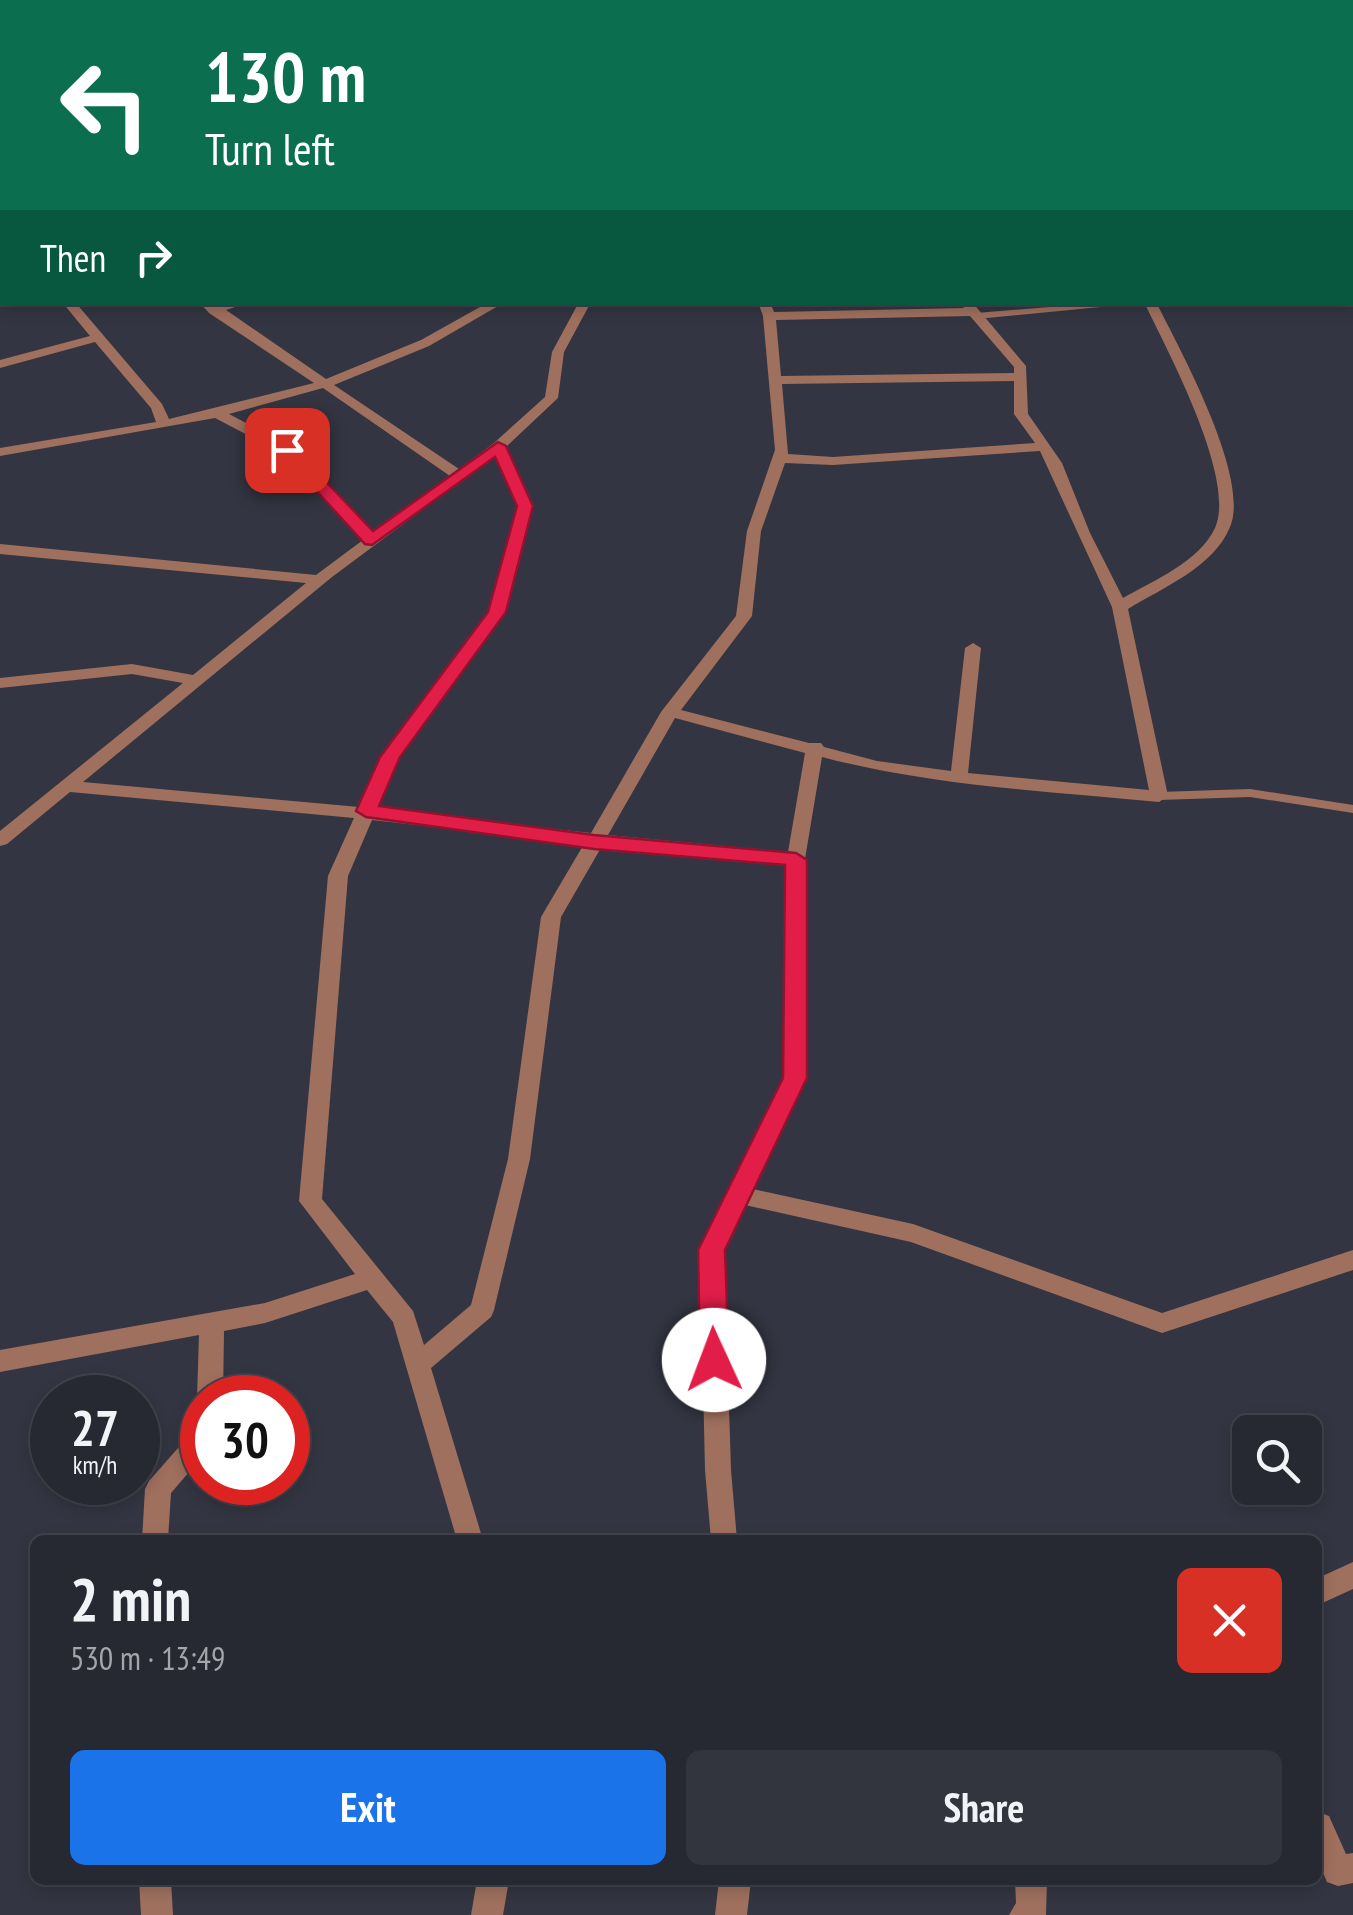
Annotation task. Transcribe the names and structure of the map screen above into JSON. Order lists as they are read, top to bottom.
{
  "page": {
    "turn": ["130 m", "Turn left"],
    "then": "Then",
    "speed": "27 km/h",
    "limit": "30",
    "heading": ["2 min", "530 m · 13:49"],
    "buttons": ["Exit", "Share"]
  }
}
